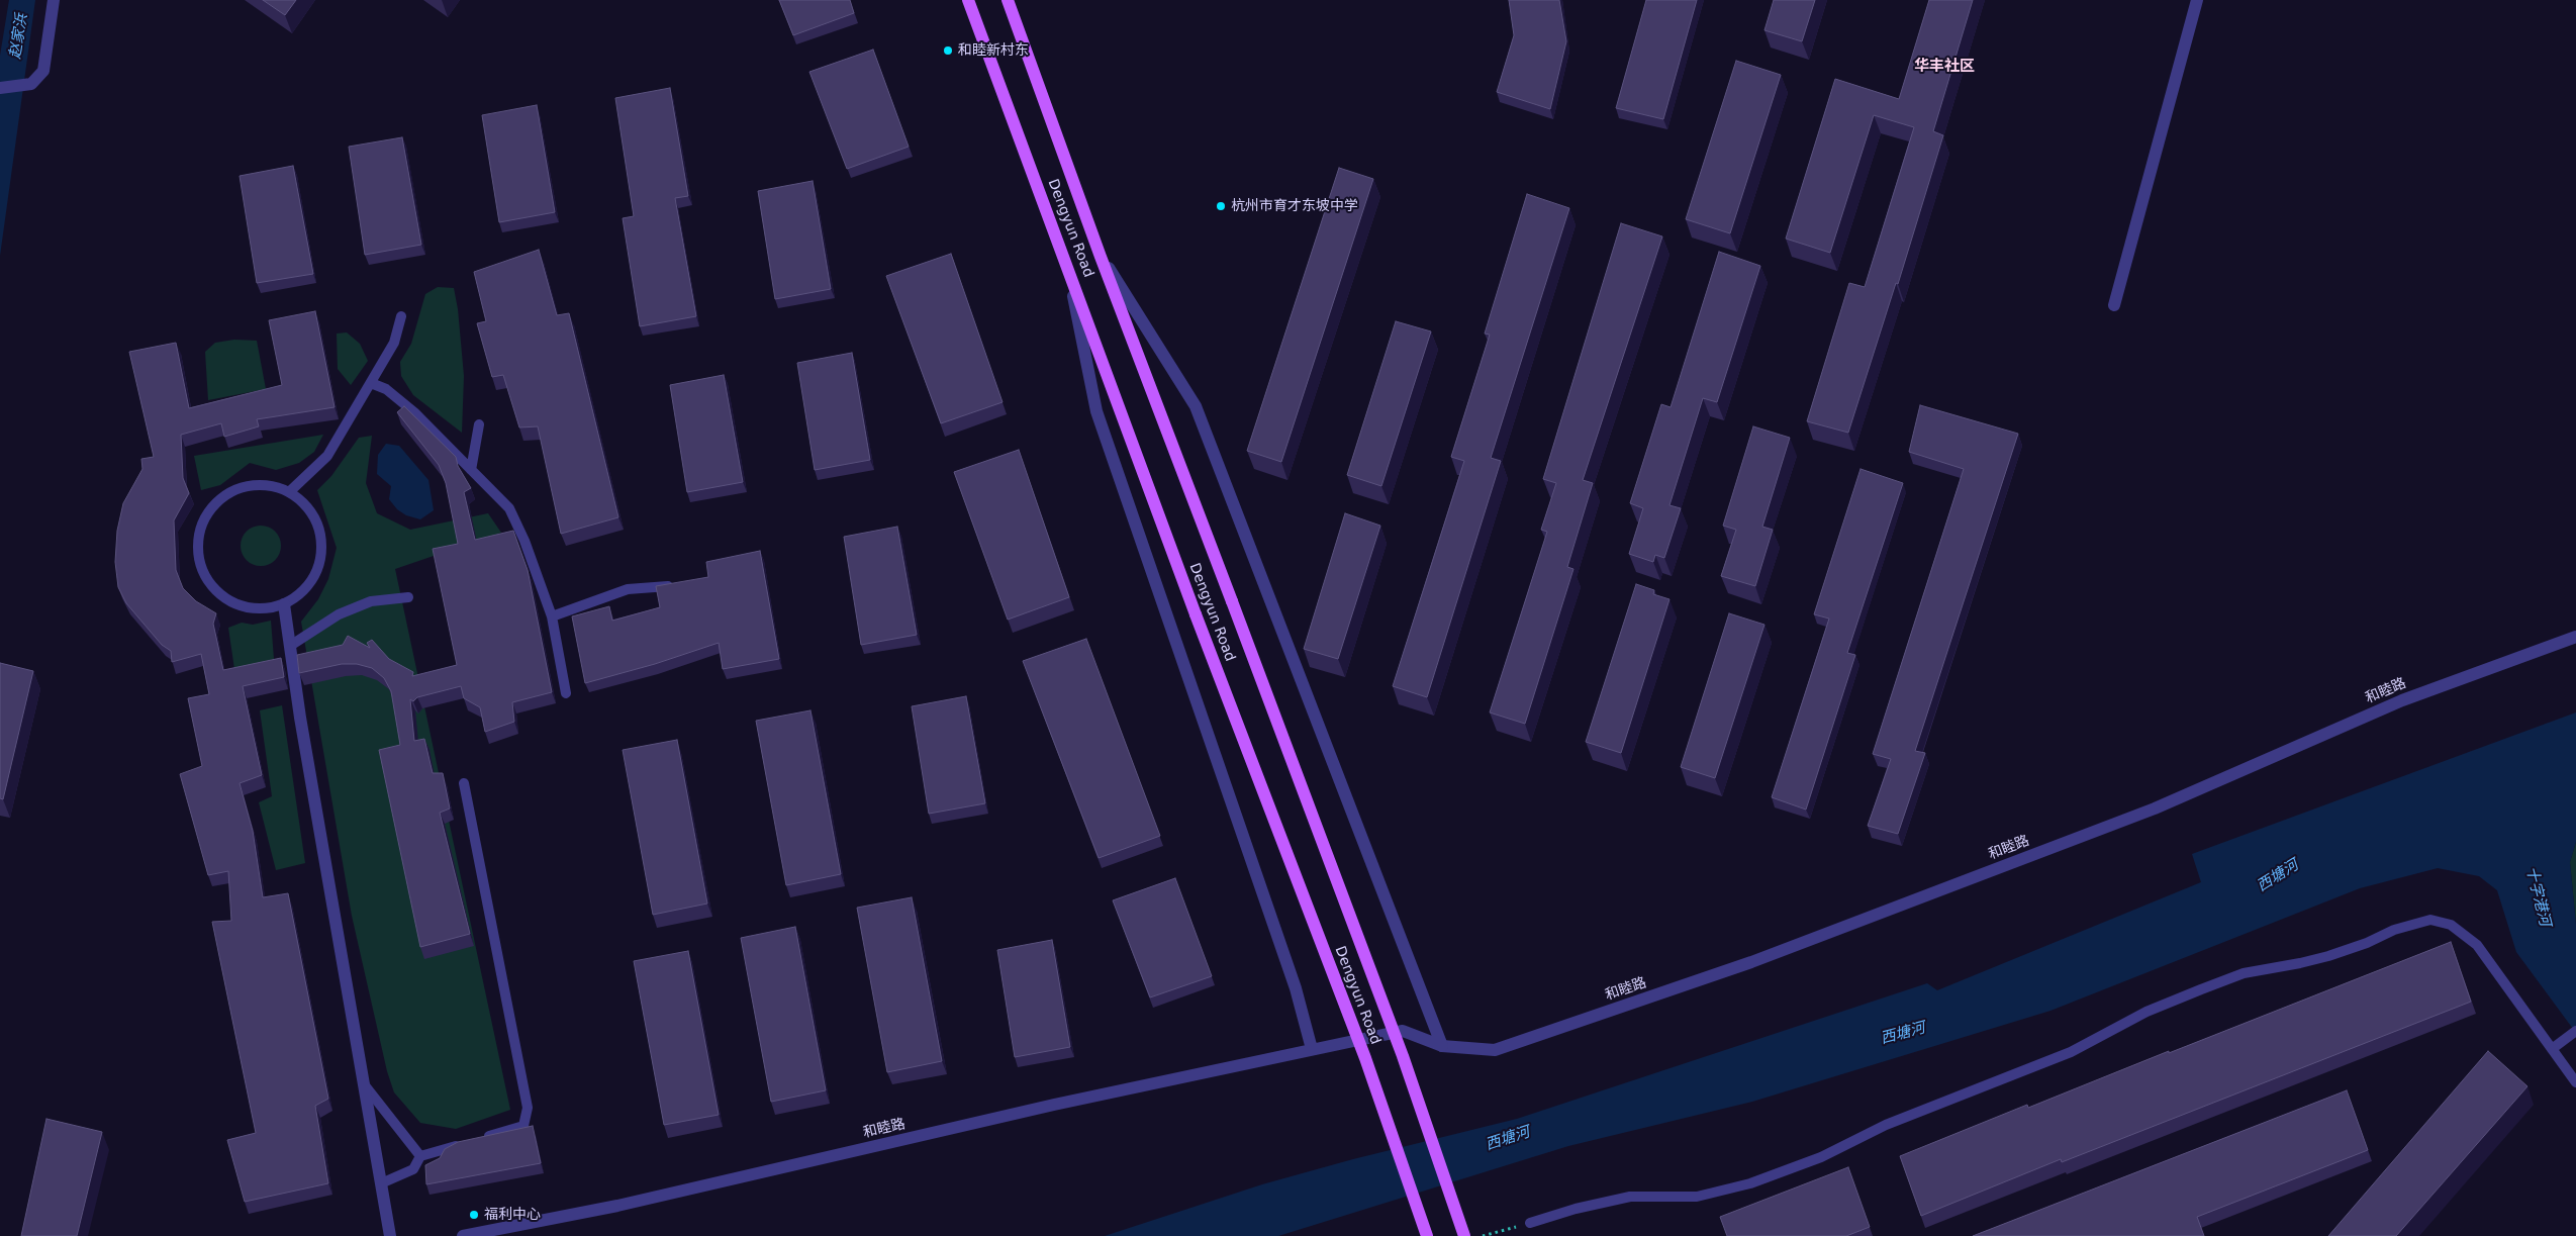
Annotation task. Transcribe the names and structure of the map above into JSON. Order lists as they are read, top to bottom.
{
  "streets": {
    "main road": ["Dengyun Road"],
    "street": ["和睦路"]
  },
  "districts": ["华丰社区"],
  "water": ["赵家浜", "西塘河", "十字港河"],
  "places": ["和睦新村东", "杭州市育才东坡中学", "福利中心"]
}
